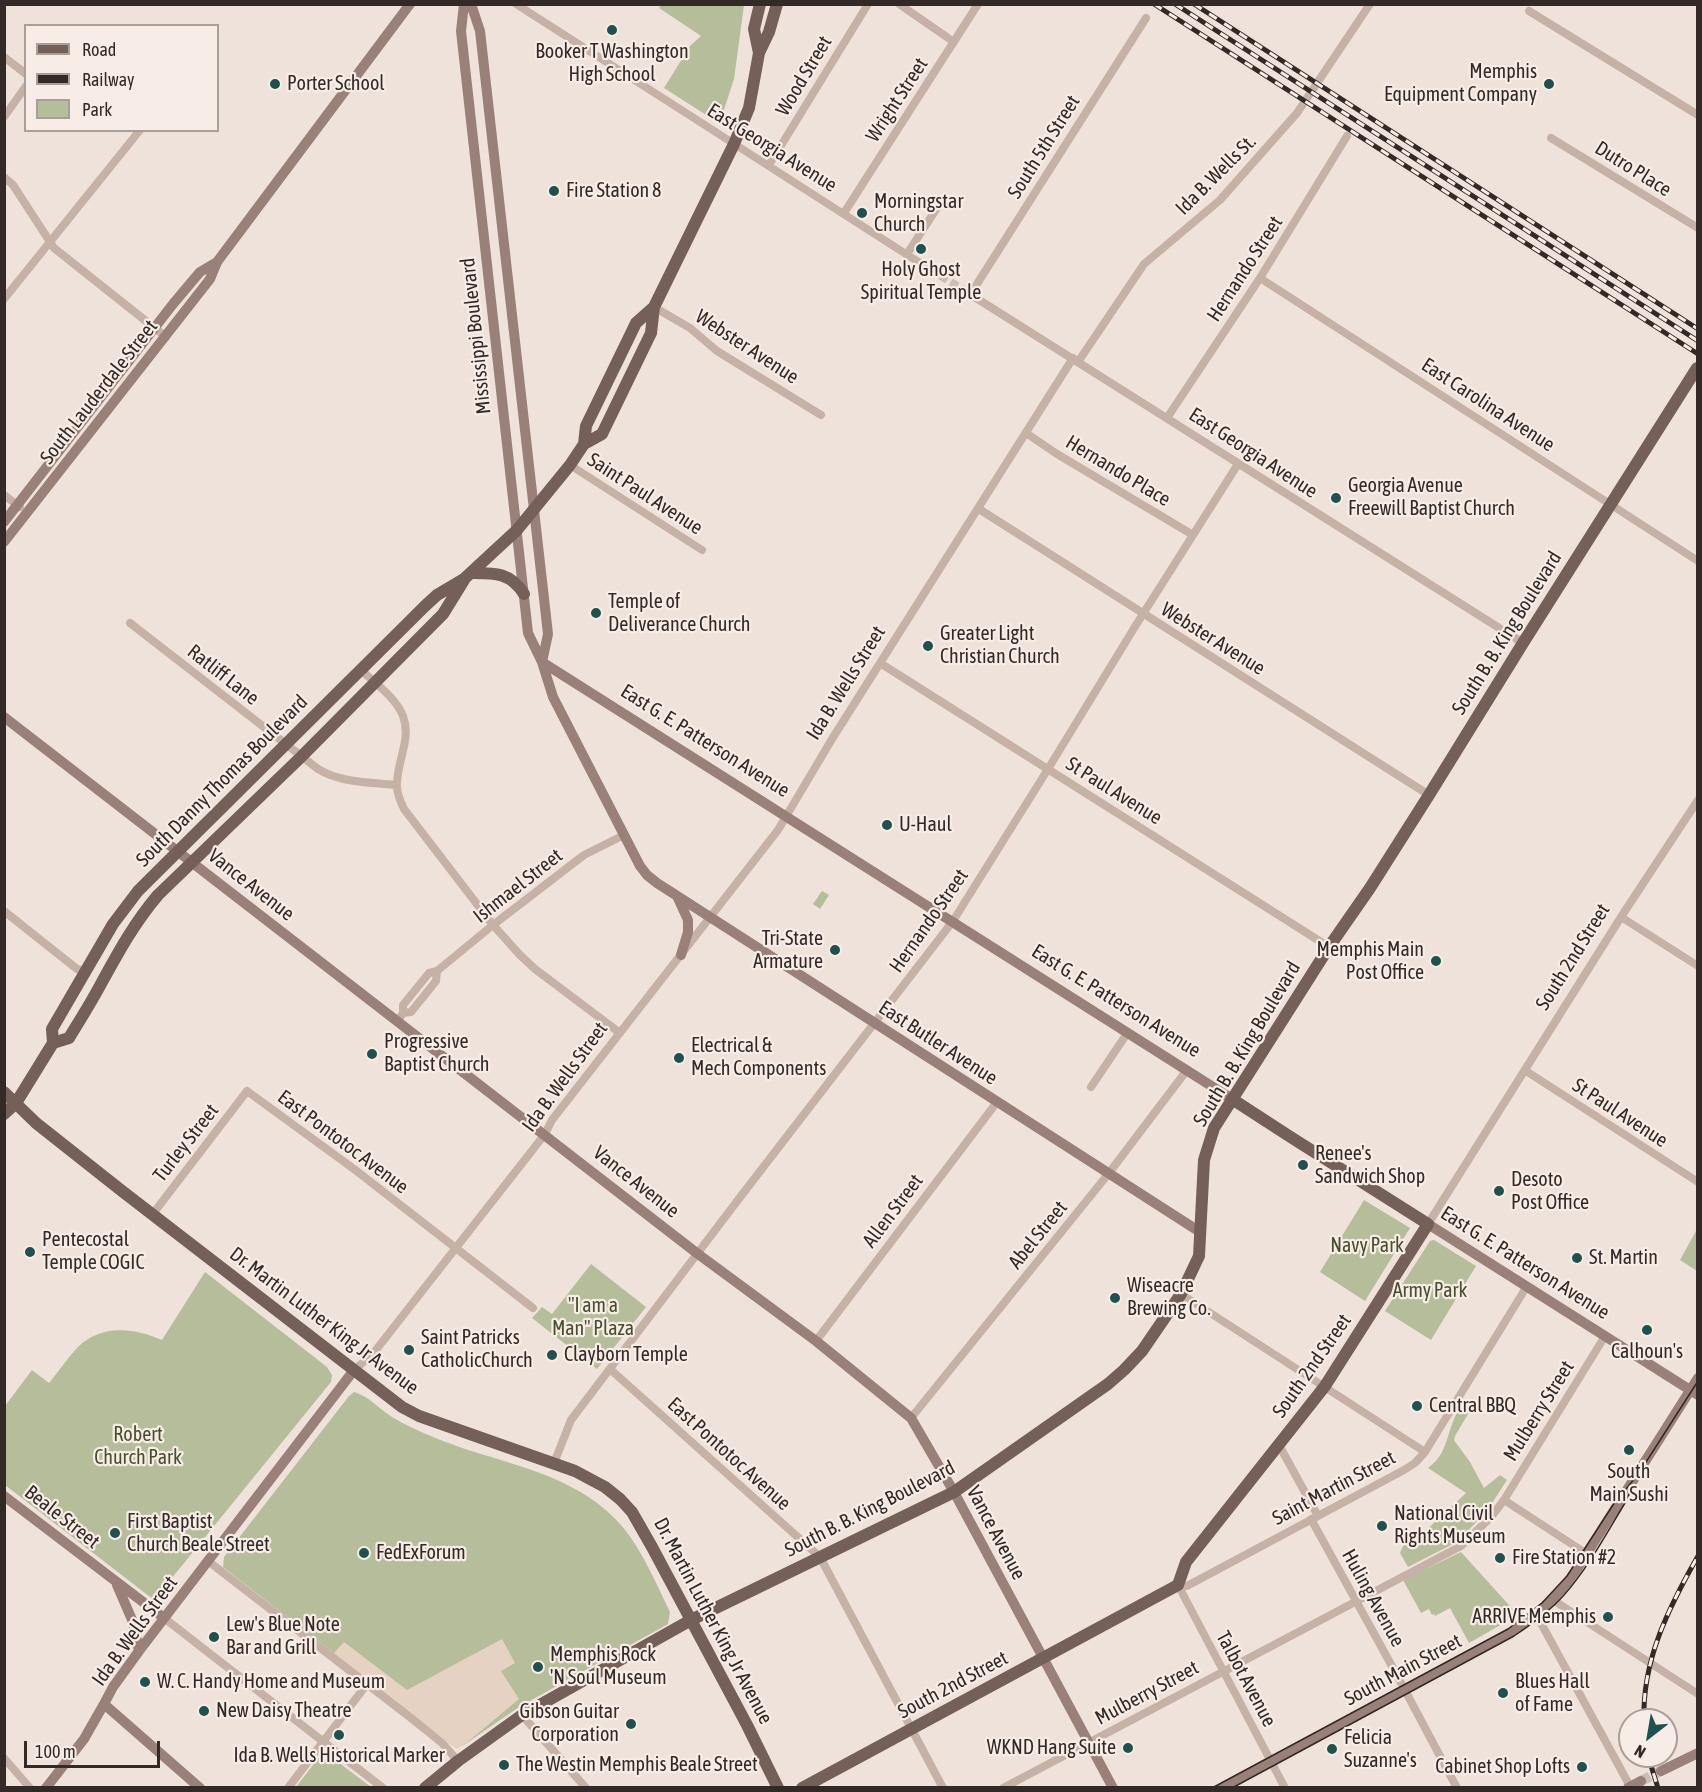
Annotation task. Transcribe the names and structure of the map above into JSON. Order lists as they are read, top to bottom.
{
  "streets": {
    "main road": [
      "South B. B. King Boulevard",
      "East G. E. Patterson Avenue",
      "South Danny Thomas Boulevard",
      "South 2nd Street",
      "Dr. Martin Luther King Jr Avenue"
    ],
    "street": [
      "Wood Street",
      "Wright Street",
      "South 5th Street",
      "East Georgia Avenue",
      "Dutro Place",
      "Ida B. Wells St.",
      "Hernando Street",
      "Mississippi Boulevard",
      "Webster Avenue",
      "South Lauderdale Street",
      "East Carolina Avenue",
      "Hernando Place",
      "Saint Paul Avenue",
      "Ratliff Lane",
      "Ida B. Wells Street",
      "St Paul Avenue",
      "Vance Avenue",
      "Ishmael Street",
      "East Butler Avenue",
      "East Pontotoc Avenue",
      "Turley Street",
      "Allen Street",
      "Abel Street",
      "Mulberry Street",
      "Saint Martin Street",
      "Beale Street",
      "Huling Avenue",
      "South Main Street",
      "Talbot Avenue"
    ]
  },
  "crossings": [
    ["Wood Street", "East Georgia Avenue"],
    ["Wright Street", "East Georgia Avenue"],
    ["South 5th Street", "East Georgia Avenue"],
    ["East Georgia Avenue", "Ida B. Wells St."],
    ["East Georgia Avenue", "Hernando Street"],
    ["East Georgia Avenue", "South B. B. King Boulevard"],
    ["East Georgia Avenue", "Ida B. Wells Street"],
    ["East Georgia Avenue", "South Danny Thomas Boulevard"],
    ["Ida B. Wells St.", "Ida B. Wells Street"],
    ["Hernando Street", "Webster Avenue"],
    ["Hernando Street", "East Carolina Avenue"],
    ["Hernando Street", "Hernando Place"],
    ["Hernando Street", "East G. E. Patterson Avenue"],
    ["Hernando Street", "St Paul Avenue"],
    ["Hernando Street", "Vance Avenue"],
    ["Hernando Street", "East Butler Avenue"],
    ["Hernando Street", "East Pontotoc Avenue"],
    ["Hernando Street", "Dr. Martin Luther King Jr Avenue"],
    ["Mississippi Boulevard", "East G. E. Patterson Avenue"],
    ["Mississippi Boulevard", "South Danny Thomas Boulevard"],
    ["Mississippi Boulevard", "Ishmael Street"],
    ["Mississippi Boulevard", "East Butler Avenue"],
    ["Webster Avenue", "South B. B. King Boulevard"],
    ["Webster Avenue", "Ida B. Wells Street"],
    ["Webster Avenue", "South Danny Thomas Boulevard"],
    ["East Carolina Avenue", "South B. B. King Boulevard"],
    ["Hernando Place", "Ida B. Wells Street"],
    ["Saint Paul Avenue", "South Danny Thomas Boulevard"],
    ["South B. B. King Boulevard", "East G. E. Patterson Avenue"],
    ["South B. B. King Boulevard", "St Paul Avenue"],
    ["South B. B. King Boulevard", "Vance Avenue"],
    ["South B. B. King Boulevard", "East Butler Avenue"],
    ["South B. B. King Boulevard", "East Pontotoc Avenue"],
    ["South B. B. King Boulevard", "Dr. Martin Luther King Jr Avenue"],
    ["Ratliff Lane", "South Danny Thomas Boulevard"],
    ["Ida B. Wells Street", "East G. E. Patterson Avenue"],
    ["Ida B. Wells Street", "St Paul Avenue"],
    ["Ida B. Wells Street", "Vance Avenue"],
    ["Ida B. Wells Street", "East Butler Avenue"],
    ["Ida B. Wells Street", "East Pontotoc Avenue"],
    ["Ida B. Wells Street", "Dr. Martin Luther King Jr Avenue"],
    ["Ida B. Wells Street", "Beale Street"],
    ["East G. E. Patterson Avenue", "South 2nd Street"],
    ["East G. E. Patterson Avenue", "Abel Street"],
    ["East G. E. Patterson Avenue", "Mulberry Street"],
    ["East G. E. Patterson Avenue", "Saint Martin Street"],
    ["East G. E. Patterson Avenue", "South Main Street"],
    ["South Danny Thomas Boulevard", "Vance Avenue"],
    ["South Danny Thomas Boulevard", "Dr. Martin Luther King Jr Avenue"],
    ["St Paul Avenue", "South 2nd Street"],
    ["Vance Avenue", "Ishmael Street"],
    ["Vance Avenue", "South 2nd Street"],
    ["Vance Avenue", "Allen Street"],
    ["Vance Avenue", "Abel Street"],
    ["Vance Avenue", "Mulberry Street"],
    ["South 2nd Street", "East Pontotoc Avenue"],
    ["South 2nd Street", "Saint Martin Street"],
    ["South 2nd Street", "Huling Avenue"],
    ["South 2nd Street", "Talbot Avenue"],
    ["East Butler Avenue", "Allen Street"],
    ["East Butler Avenue", "Abel Street"],
    ["East Pontotoc Avenue", "Turley Street"],
    ["Turley Street", "Dr. Martin Luther King Jr Avenue"],
    ["Mulberry Street", "Huling Avenue"],
    ["Mulberry Street", "Talbot Avenue"],
    ["Saint Martin Street", "Huling Avenue"],
    ["Saint Martin Street", "Talbot Avenue"],
    ["Huling Avenue", "South Main Street"],
    ["South Main Street", "Talbot Avenue"]
  ],
  "parks": [
    "Navy Park",
    "Army Park",
    "\"I am a Man\" Plaza",
    "Robert Church Park"
  ],
  "places": [
    "Booker T Washington High School",
    "Porter School",
    "Memphis Equipment Company",
    "Fire Station 8",
    "Morningstar Church",
    "Holy Ghost Spiritual Temple",
    "Georgia Avenue Freewill Baptist Church",
    "Temple of Deliverance Church",
    "Greater Light Christian Church",
    "U-Haul",
    "Tri-State Armature",
    "Memphis Main Post Office",
    "Progressive Baptist Church",
    "Electrical & Mech Components",
    "Renee's Sandwich Shop",
    "Desoto Post Office",
    "Pentecostal Temple COGIC",
    "St. Martin",
    "Wiseacre Brewing Co.",
    "Calhoun's",
    "Saint Patricks CatholicChurch",
    "Clayborn Temple",
    "Central BBQ",
    "South Main Sushi",
    "National Civil Rights Museum",
    "First Baptist Church Beale Street",
    "FedExForum",
    "Fire Station #2",
    "ARRIVE Memphis",
    "Lew's Blue Note Bar and Grill",
    "Memphis Rock 'N Soul Museum",
    "W. C. Handy Home and Museum",
    "Blues Hall of Fame",
    "New Daisy Theatre",
    "Gibson Guitar Corporation",
    "Ida B. Wells Historical Marker",
    "WKND Hang Suite",
    "Felicia Suzanne's",
    "The Westin Memphis Beale Street",
    "Cabinet Shop Lofts"
  ],
  "legend": ["Road", "Railway", "Park"],
  "scale_bar": "100 m",
  "north": "bottom left"
}
